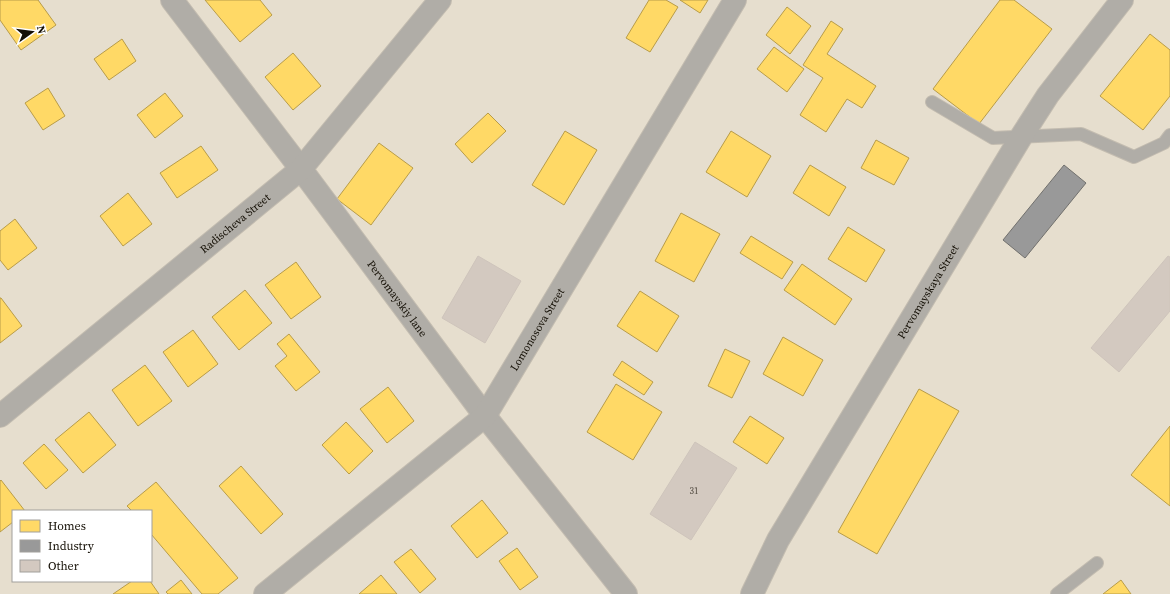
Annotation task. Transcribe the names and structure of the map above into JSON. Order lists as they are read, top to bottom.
{
  "streets": {
    "street": [
      "Radischeva Street",
      "Pervomayskaya Street",
      "Pervomayskiy lane",
      "Lomonosova Street"
    ]
  },
  "crossings": [
    ["Radischeva Street", "Pervomayskiy lane"],
    ["Pervomayskiy lane", "Lomonosova Street"]
  ],
  "house_numbers": ["31"],
  "legend": ["Homes", "Industry", "Other"],
  "north": "right"
}
